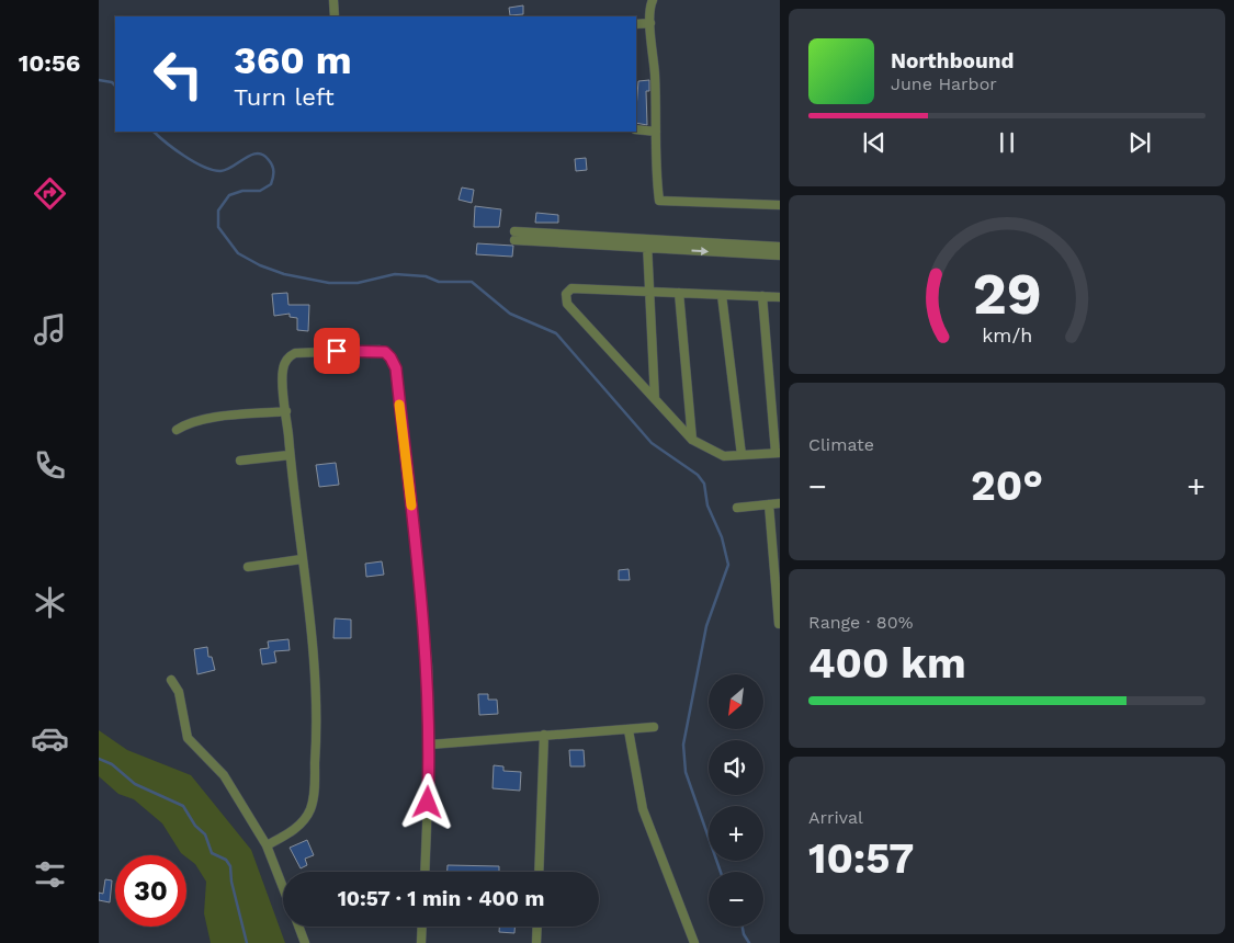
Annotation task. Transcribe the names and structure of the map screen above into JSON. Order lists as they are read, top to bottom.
{
  "north": "bottom left",
  "page": {
    "tabs": "10:56",
    "turn": ["360 m", "Turn left"],
    "song": ["Northbound", "June Harbor"],
    "tile": [
      "Climate",
      ["Range · 80%", "400 km"],
      ["Arrival", "10:57"]
    ],
    "heat": ["−", "20°", "+"],
    "map_buttons": ["+", "−"],
    "limit": "30",
    "trip": "10:57 · 1 min · 400 m",
    "gauge": ["29", "km/h"]
  }
}
